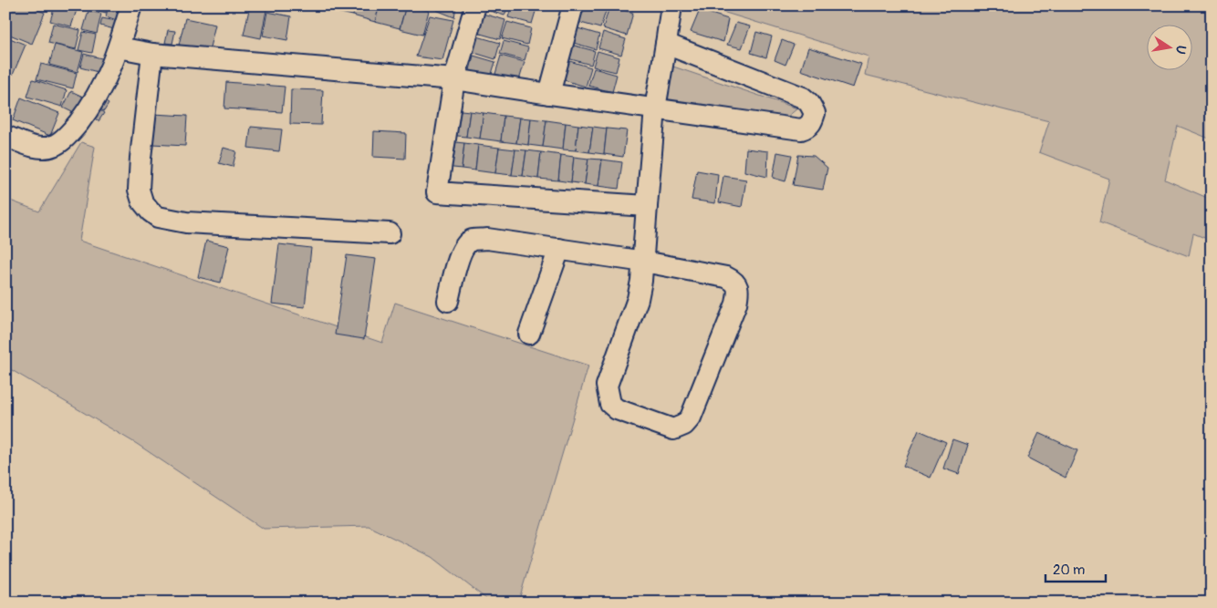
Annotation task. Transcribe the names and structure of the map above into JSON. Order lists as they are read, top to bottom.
{
  "scale_bar": "20 m",
  "north": "right"
}
